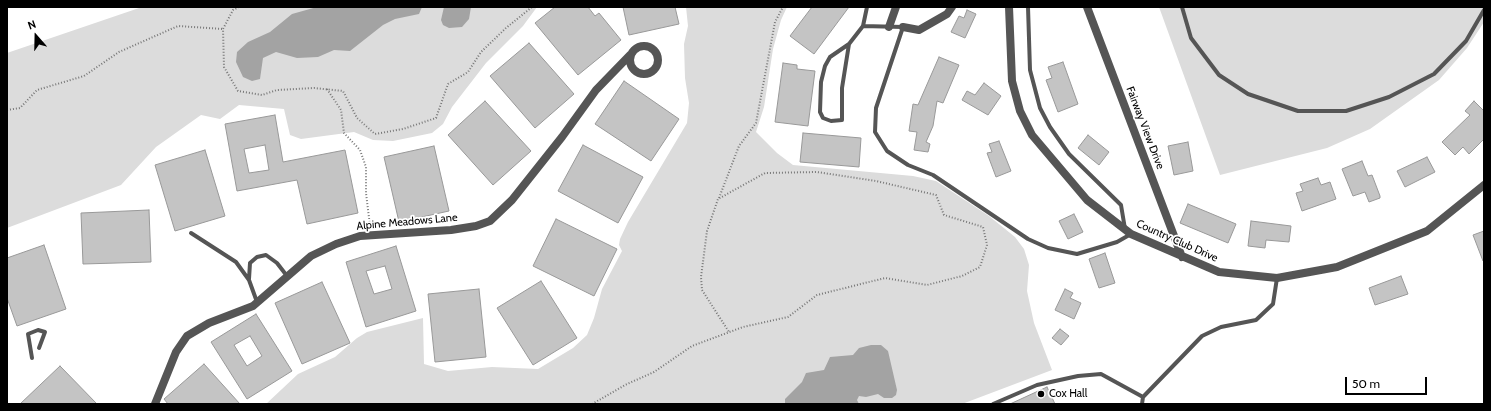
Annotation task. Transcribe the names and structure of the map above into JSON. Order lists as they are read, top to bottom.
{
  "streets": {
    "street": ["Fairway View Drive", "Alpine Meadows Lane", "Country Club Drive"]
  },
  "crossings": [
    ["Fairway View Drive", "Country Club Drive"]
  ],
  "places": ["Cox Hall"],
  "scale_bar": "50 m",
  "north": "top"
}
